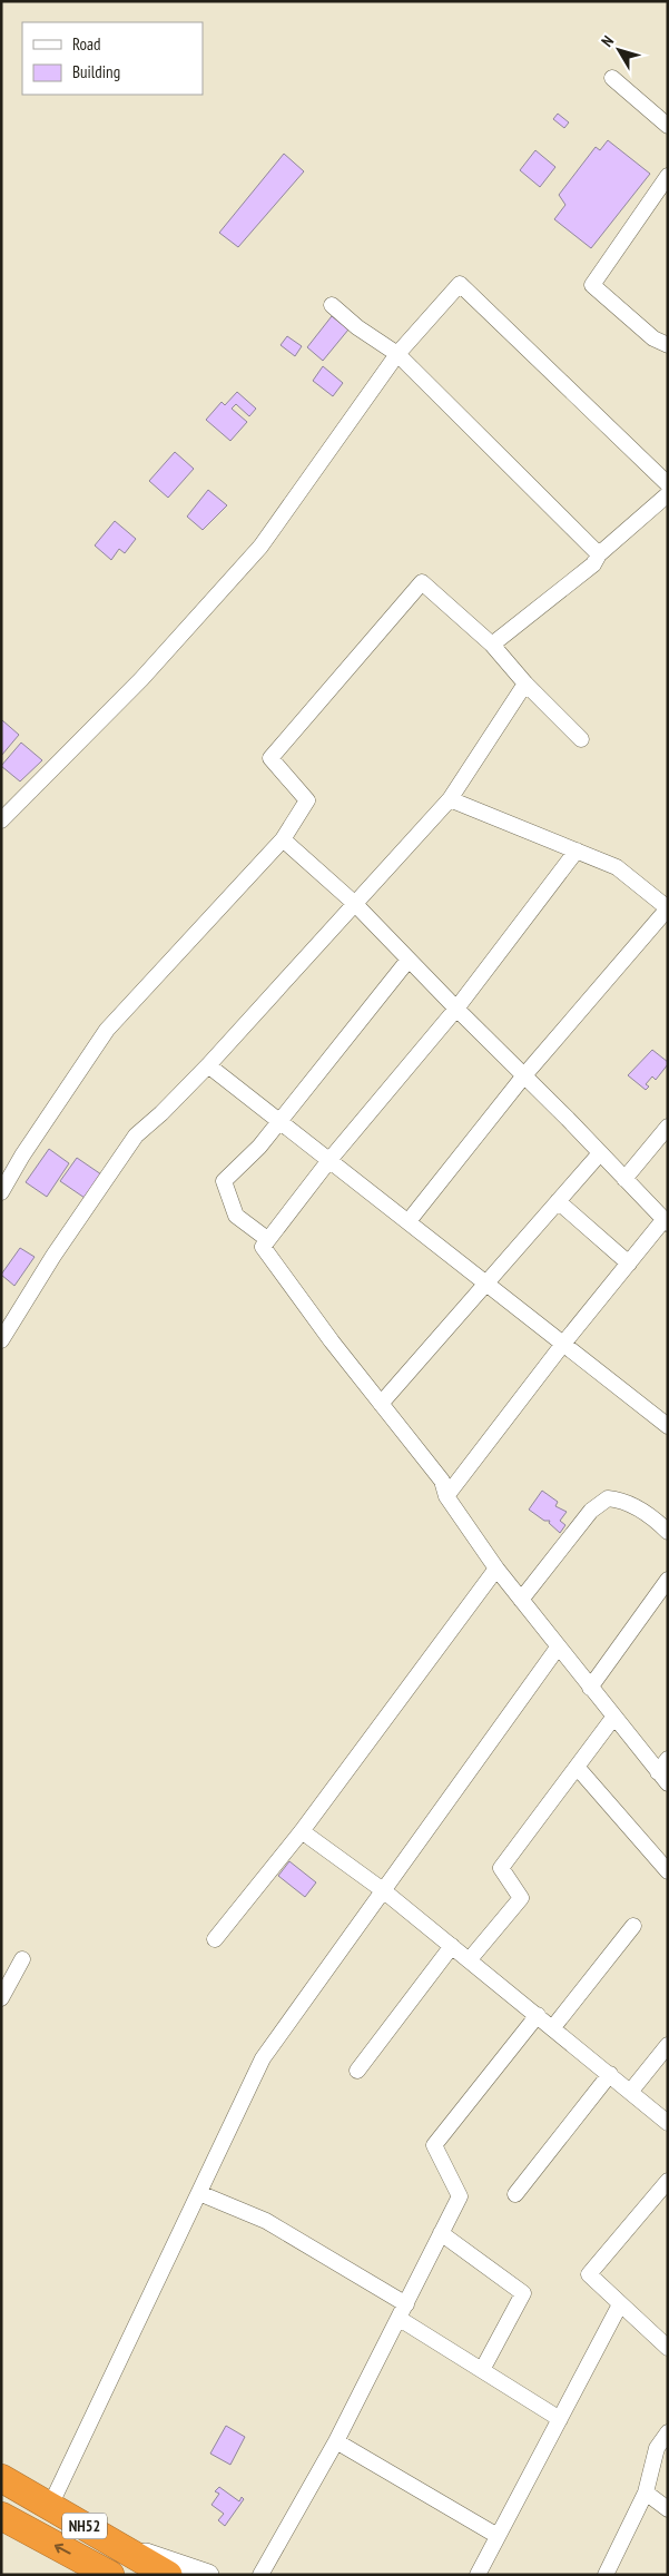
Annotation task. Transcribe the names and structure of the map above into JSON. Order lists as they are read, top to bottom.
{
  "streets": {
    "highway": ["NH52"]
  },
  "legend": ["Road", "Building"],
  "north": "top left"
}
